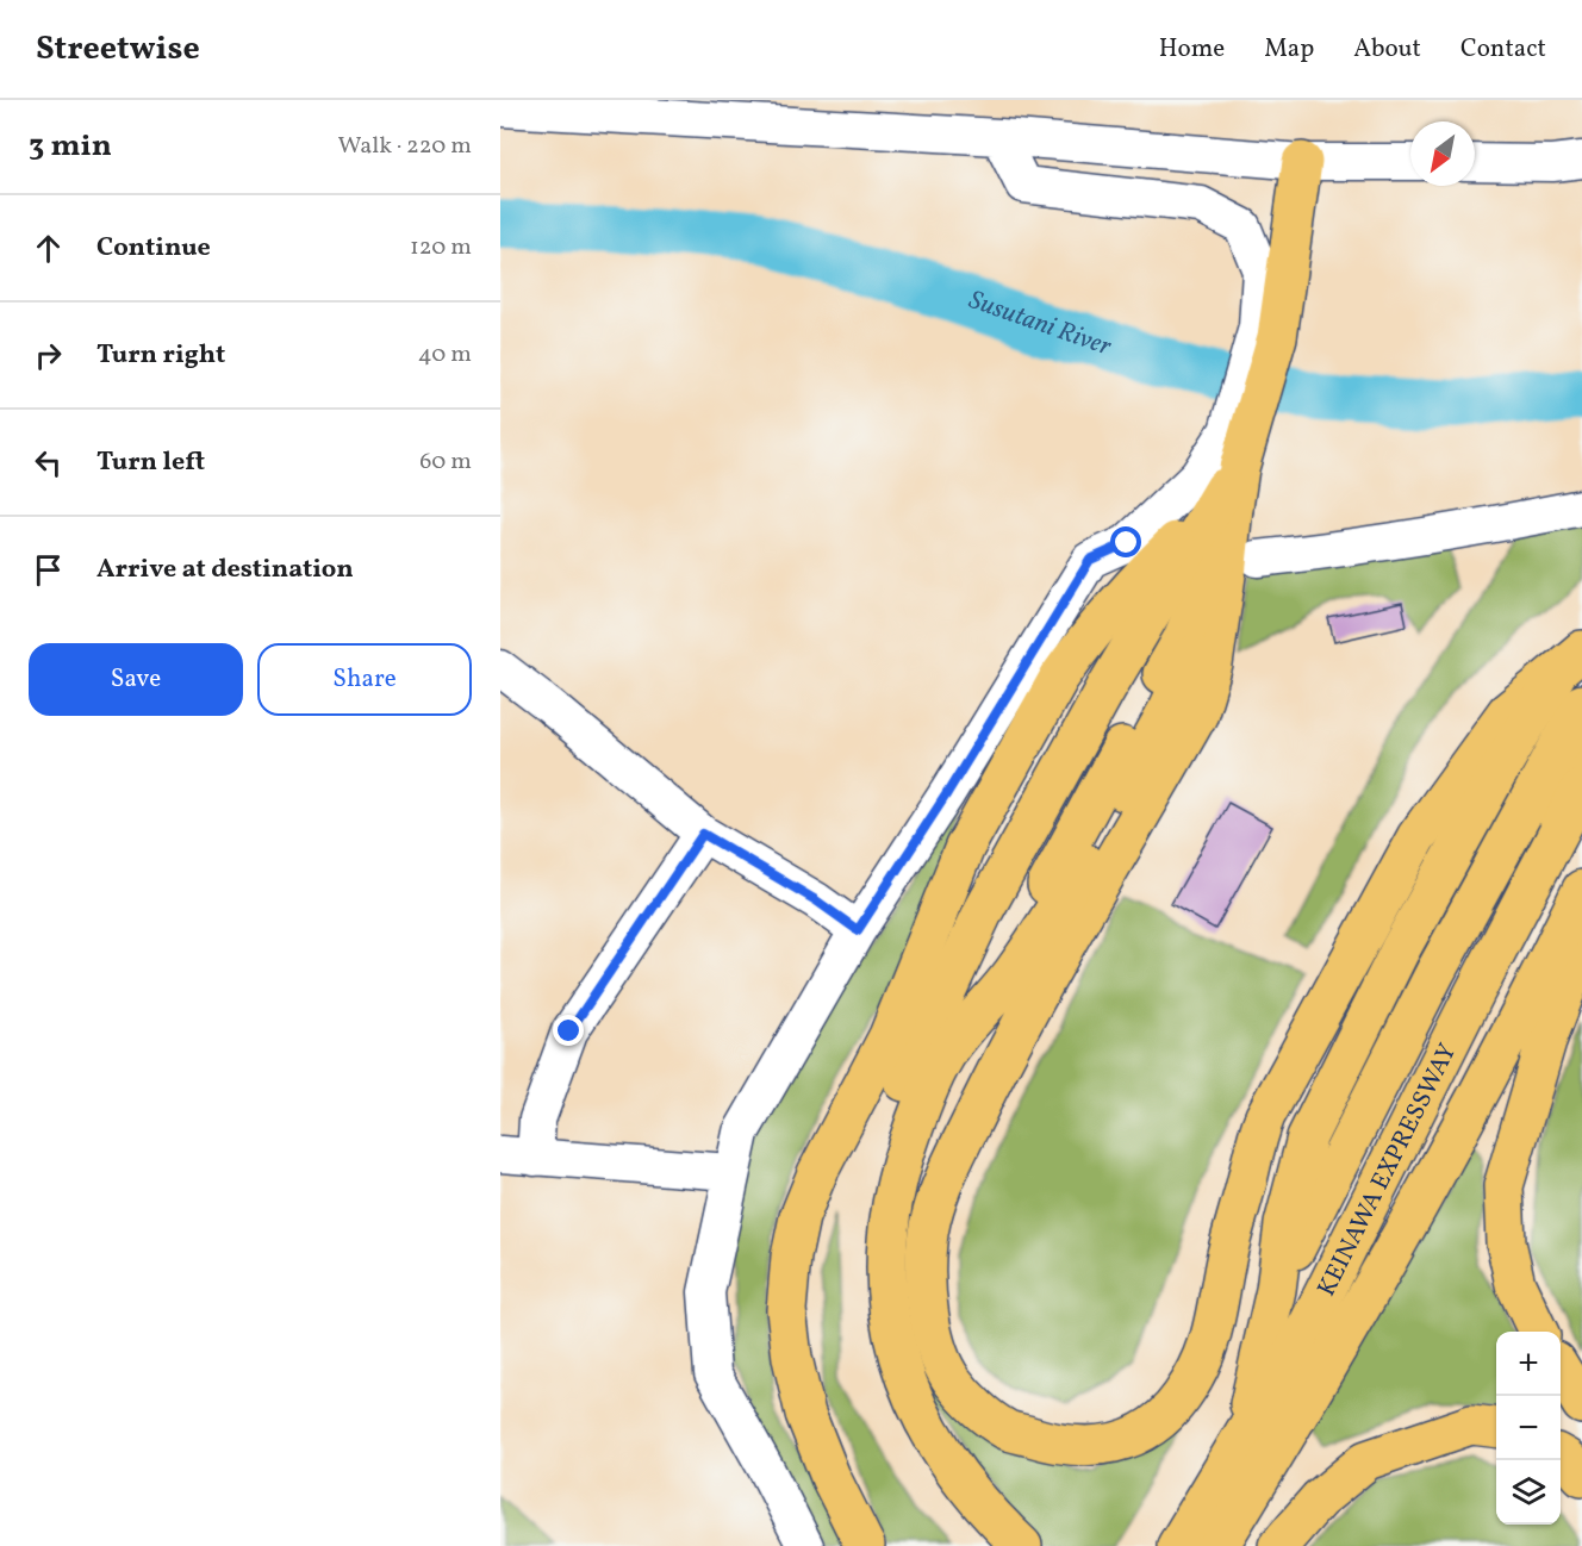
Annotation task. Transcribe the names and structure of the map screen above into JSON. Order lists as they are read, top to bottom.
{
  "streets": {
    "highway": ["KEINAWA EXPRESSWAY"]
  },
  "water": ["Susutani River"],
  "north": "bottom left",
  "page": {
    "header": "Streetwise",
    "nav": [
      "Home",
      "Map",
      "About",
      "Contact"
    ],
    "heading": ["3 min", "Walk · 220 m"],
    "list": [
      ["Continue", "120 m"],
      ["Turn right", "40 m"],
      ["Turn left", "60 m"],
      "Arrive at destination"
    ],
    "buttons": ["Save", "Share"],
    "map_buttons": ["+", "−"]
  }
}
